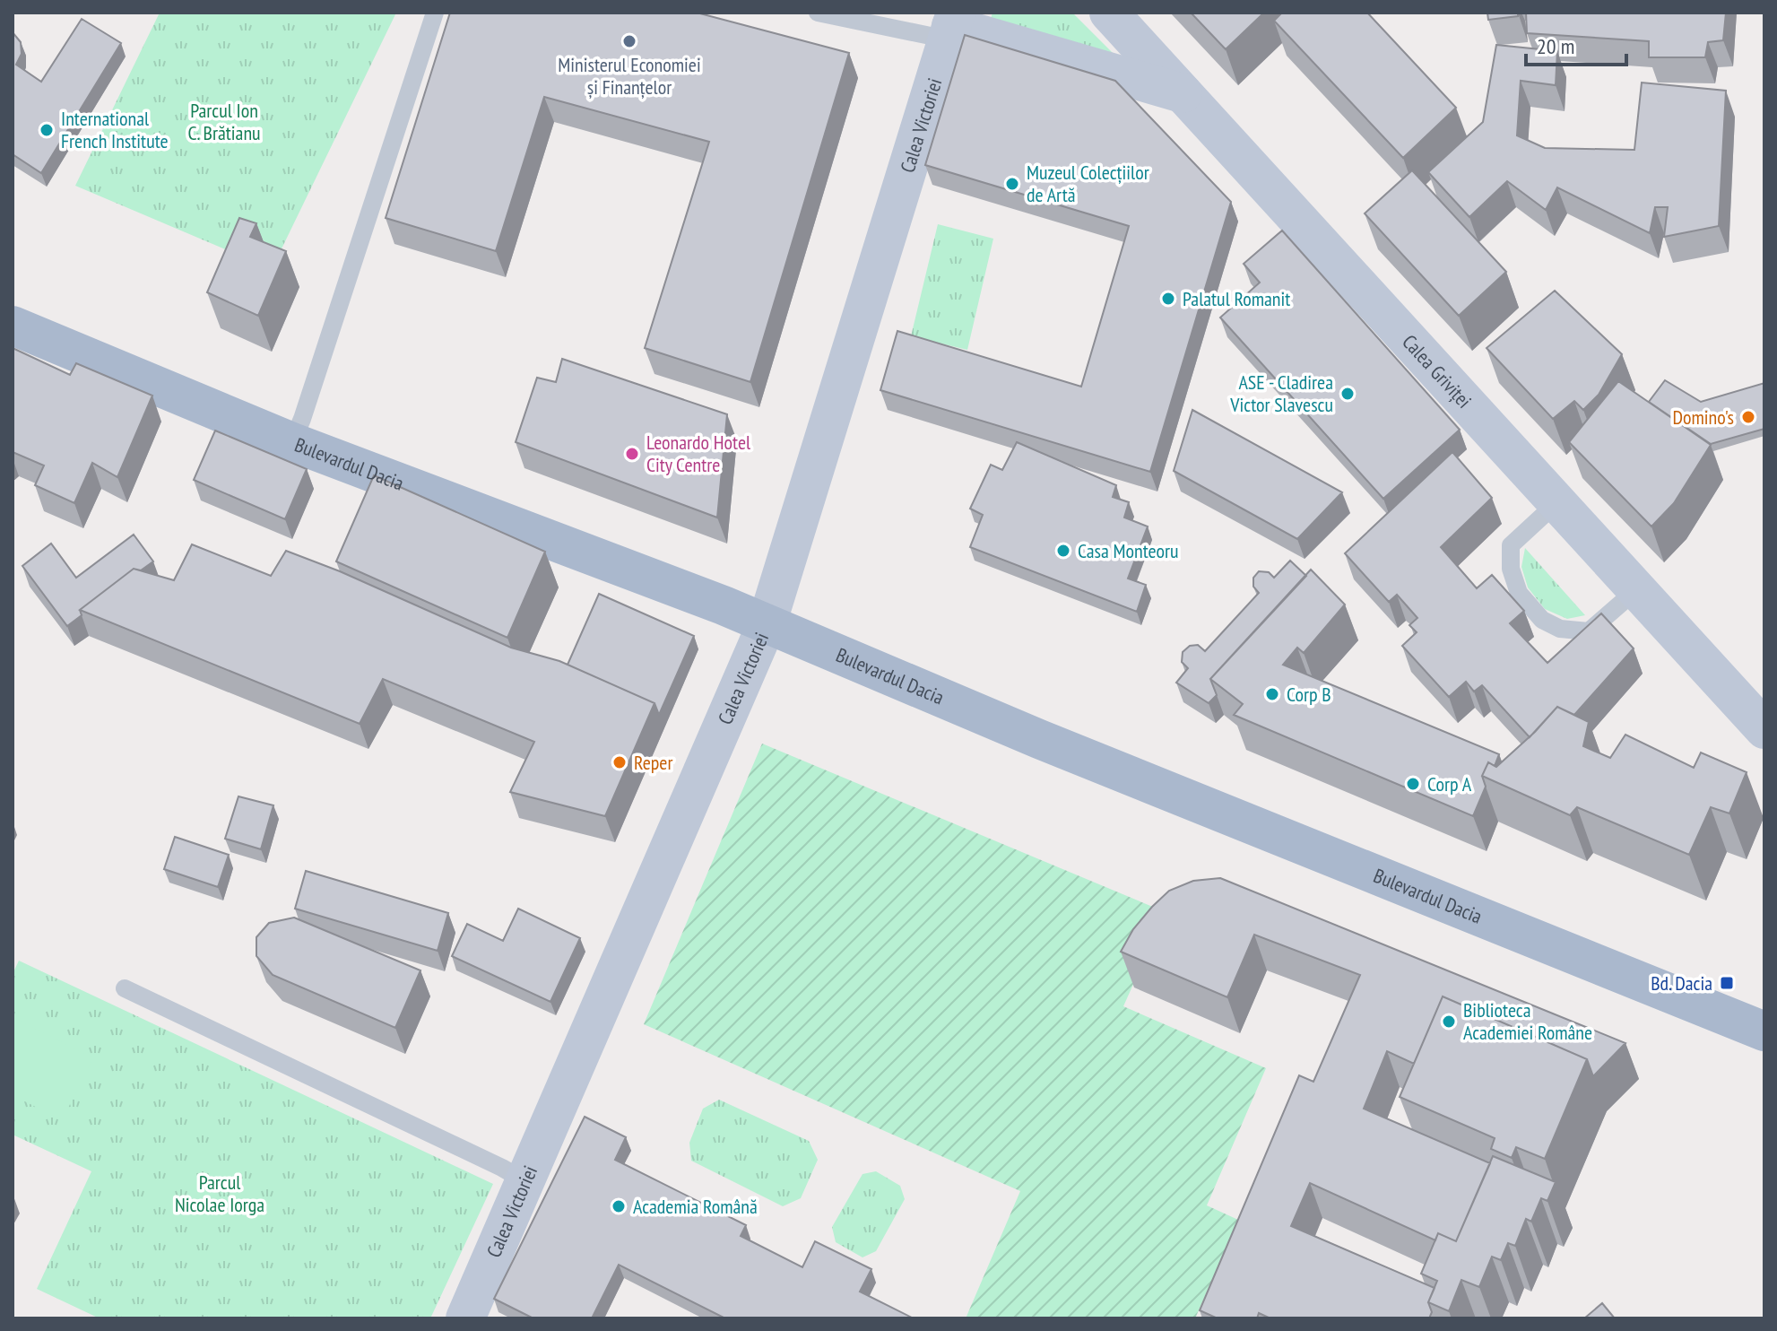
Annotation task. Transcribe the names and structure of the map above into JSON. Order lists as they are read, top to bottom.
{
  "streets": {
    "main road": ["Calea Victoriei", "Calea Griviței", "Bulevardul Dacia"]
  },
  "crossings": [
    ["Calea Victoriei", "Bulevardul Dacia"]
  ],
  "parks": ["Parcul Ion C. Brătianu", "Parcul Nicolae Iorga"],
  "places": {
    "other": [
      "Ministerul Economiei și Finanțelor",
      "International French Institute",
      "Muzeul Colecțiilor de Artă",
      "Palatul Romanit",
      "ASE - Cladirea Victor Slavescu",
      "Domino's",
      "Leonardo Hotel City Centre",
      "Casa Monteoru",
      "Corp B",
      "Reper",
      "Corp A",
      "Biblioteca Academiei Române",
      "Academia Română"
    ],
    "transit": ["Bd. Dacia"]
  },
  "scale_bar": "20 m"
}
